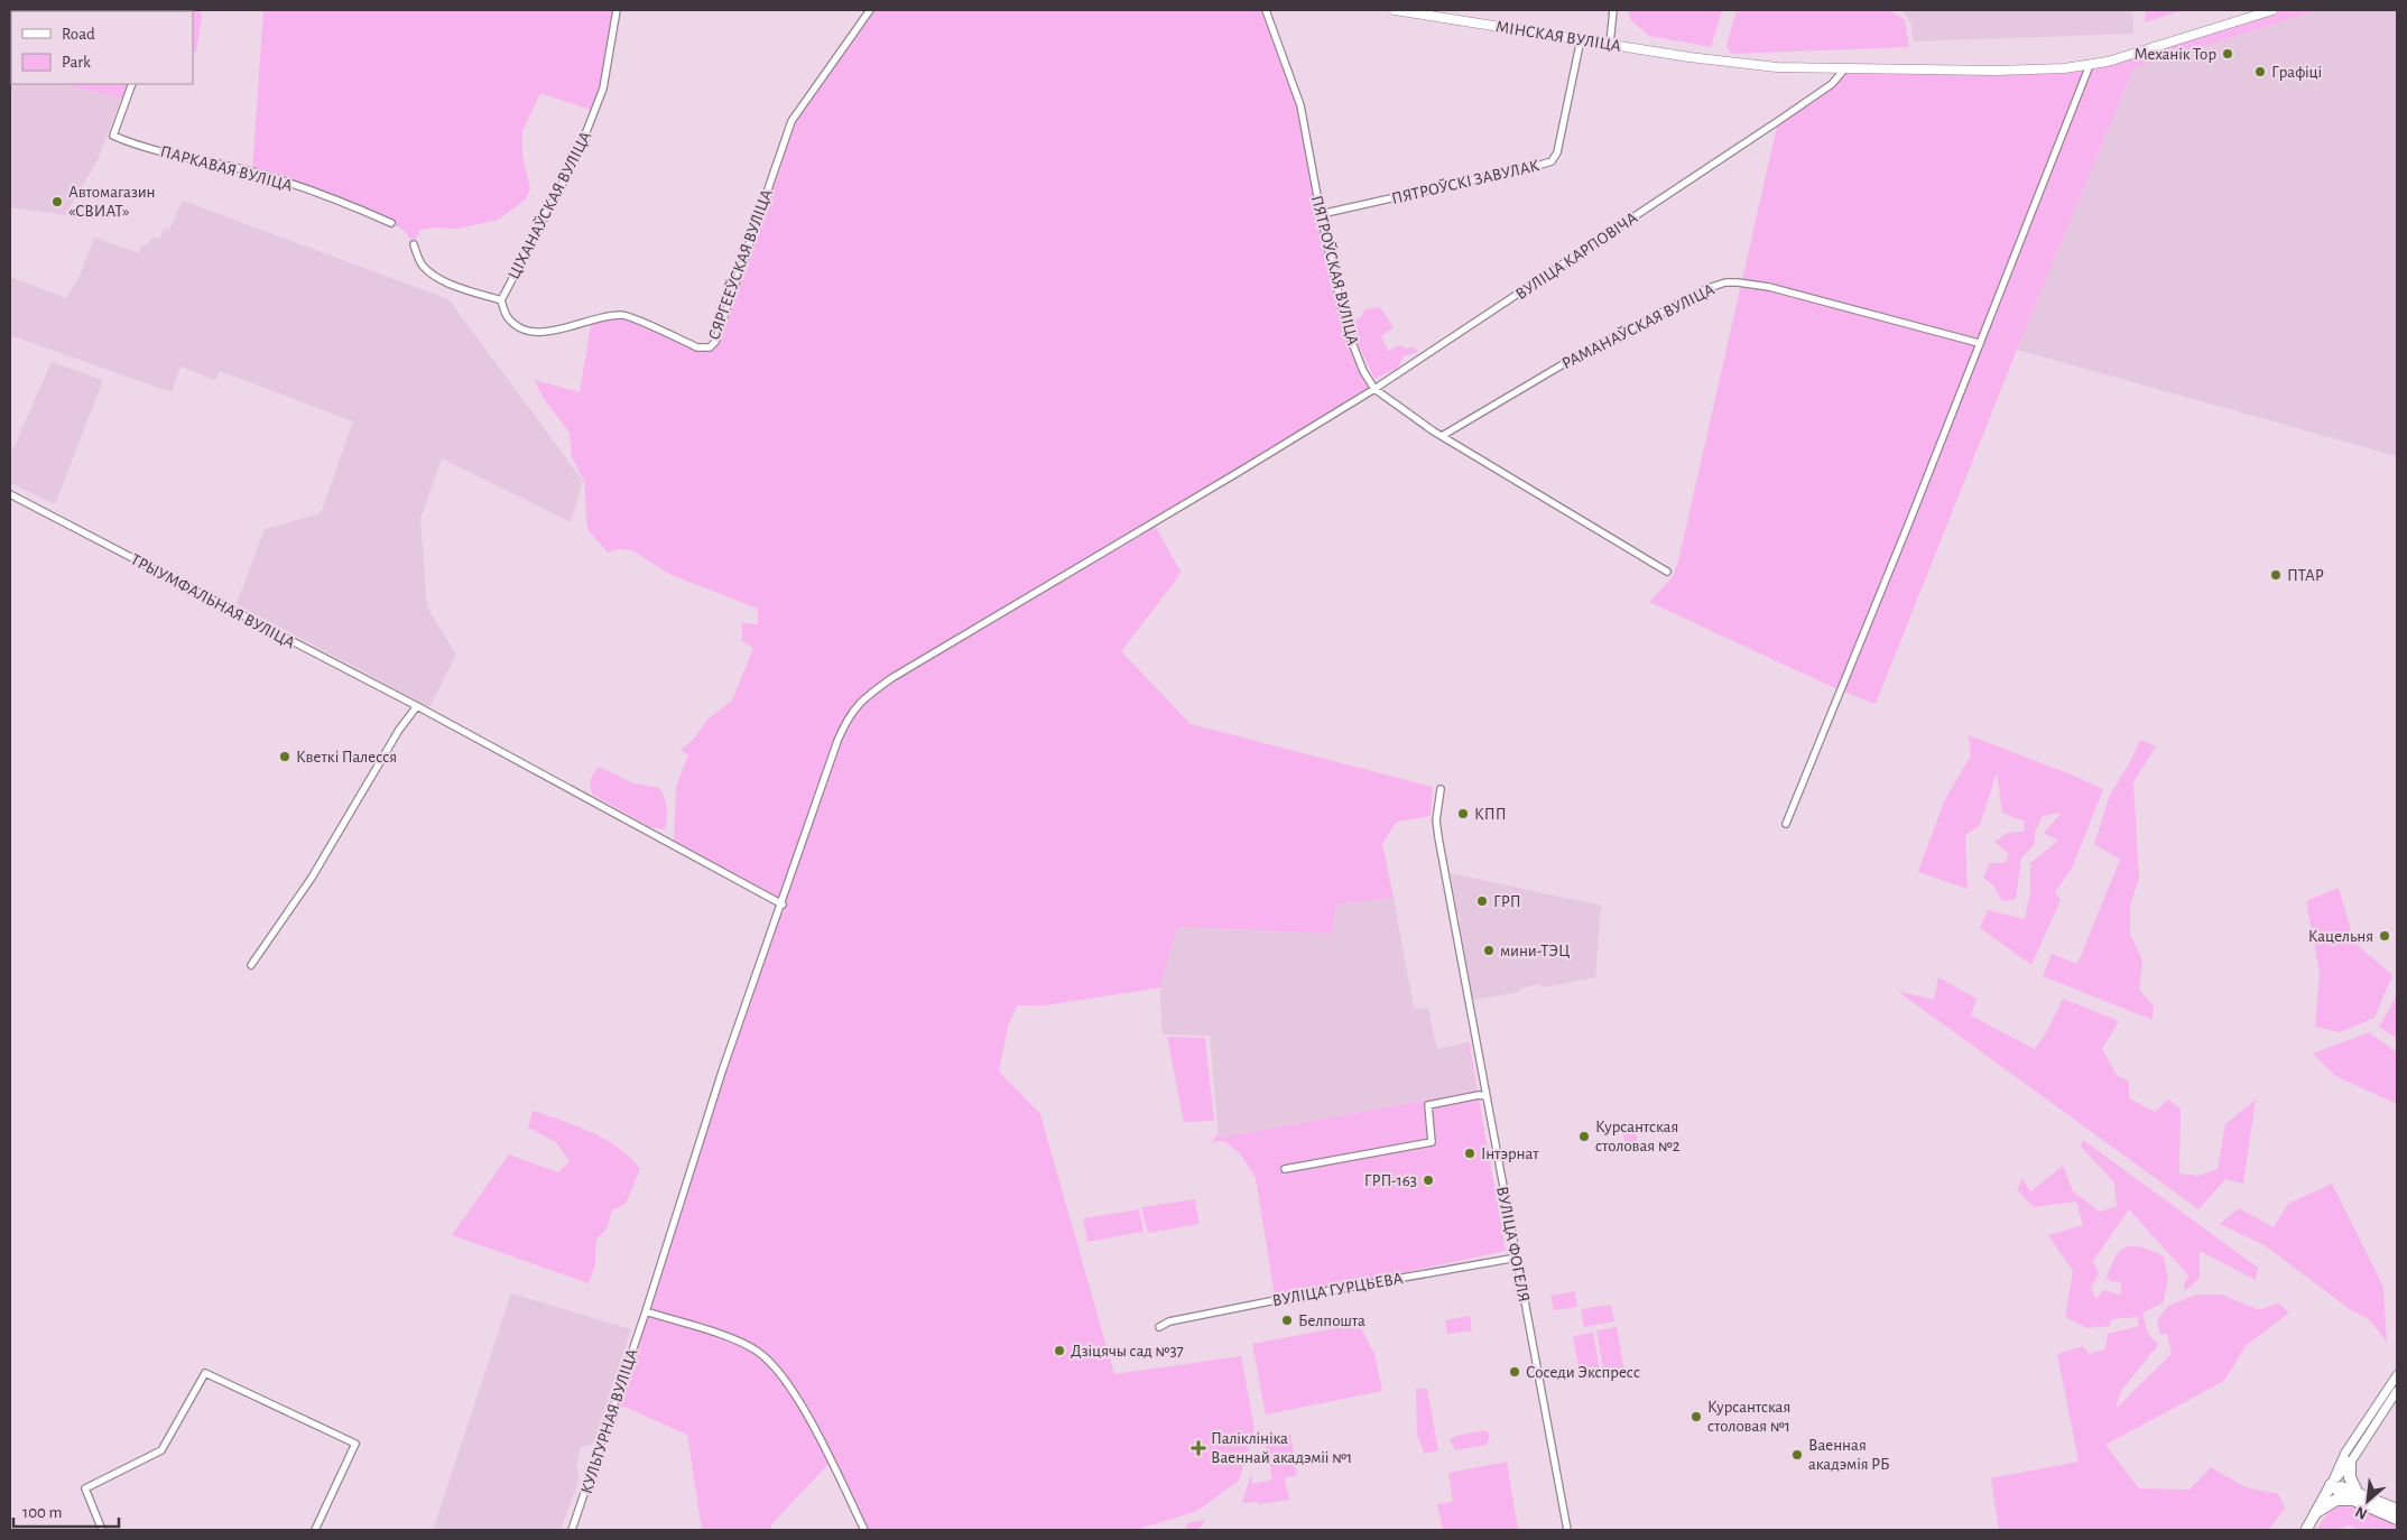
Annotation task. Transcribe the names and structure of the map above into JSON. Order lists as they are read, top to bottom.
{
  "streets": {
    "main road": ["МІНСКАЯ ВУЛІЦА"],
    "street": [
      "ПАРКАВАЯ ВУЛІЦА",
      "ПЯТРОЎСКІ ЗАВУЛАК",
      "ЦІХАНАЎСКАЯ ВУЛІЦА",
      "ВУЛІЦА КАРПОВІЧА",
      "СЯРГЕЕЎСКАЯ ВУЛІЦА",
      "ПЯТРОЎСКАЯ ВУЛІЦА",
      "РАМАНАЎСКАЯ ВУЛІЦА",
      "ТРЫУМФАЛЬНАЯ ВУЛІЦА",
      "ВУЛІЦА ФОГЕЛЯ",
      "ВУЛІЦА ГУРЦЬЕВА",
      "КУЛЬТУРНАЯ ВУЛІЦА"
    ]
  },
  "crossings": [
    ["МІНСКАЯ ВУЛІЦА", "ПЯТРОЎСКІ ЗАВУЛАК"],
    ["МІНСКАЯ ВУЛІЦА", "ВУЛІЦА КАРПОВІЧА"],
    ["ПЯТРОЎСКІ ЗАВУЛАК", "ПЯТРОЎСКАЯ ВУЛІЦА"],
    ["ЦІХАНАЎСКАЯ ВУЛІЦА", "СЯРГЕЕЎСКАЯ ВУЛІЦА"],
    ["ВУЛІЦА КАРПОВІЧА", "ПЯТРОЎСКАЯ ВУЛІЦА"],
    ["ВУЛІЦА КАРПОВІЧА", "ТРЫУМФАЛЬНАЯ ВУЛІЦА"],
    ["ВУЛІЦА КАРПОВІЧА", "КУЛЬТУРНАЯ ВУЛІЦА"],
    ["ПЯТРОЎСКАЯ ВУЛІЦА", "РАМАНАЎСКАЯ ВУЛІЦА"],
    ["ТРЫУМФАЛЬНАЯ ВУЛІЦА", "КУЛЬТУРНАЯ ВУЛІЦА"],
    ["ВУЛІЦА ФОГЕЛЯ", "ВУЛІЦА ГУРЦЬЕВА"]
  ],
  "places": {
    "other": [
      "Механік Тор",
      "Графіці",
      "Автомагазин «СВИАТ»",
      "ПТАР",
      "Кветкі Палесся",
      "КПП",
      "ГРП",
      "Кацельня",
      "мини-ТЭЦ",
      "Курсантская столовая №2",
      "Інтэрнат",
      "ГРП-163",
      "Белпошта",
      "Дзіцячы сад №37",
      "Соседи Экспресс",
      "Курсантская столовая №1",
      "Ваенная акадэмія РБ"
    ],
    "health": ["Паліклініка Ваеннай акадэміі №1"]
  },
  "legend": ["Road", "Park"],
  "scale_bar": "100 m",
  "north": "bottom left"
}
